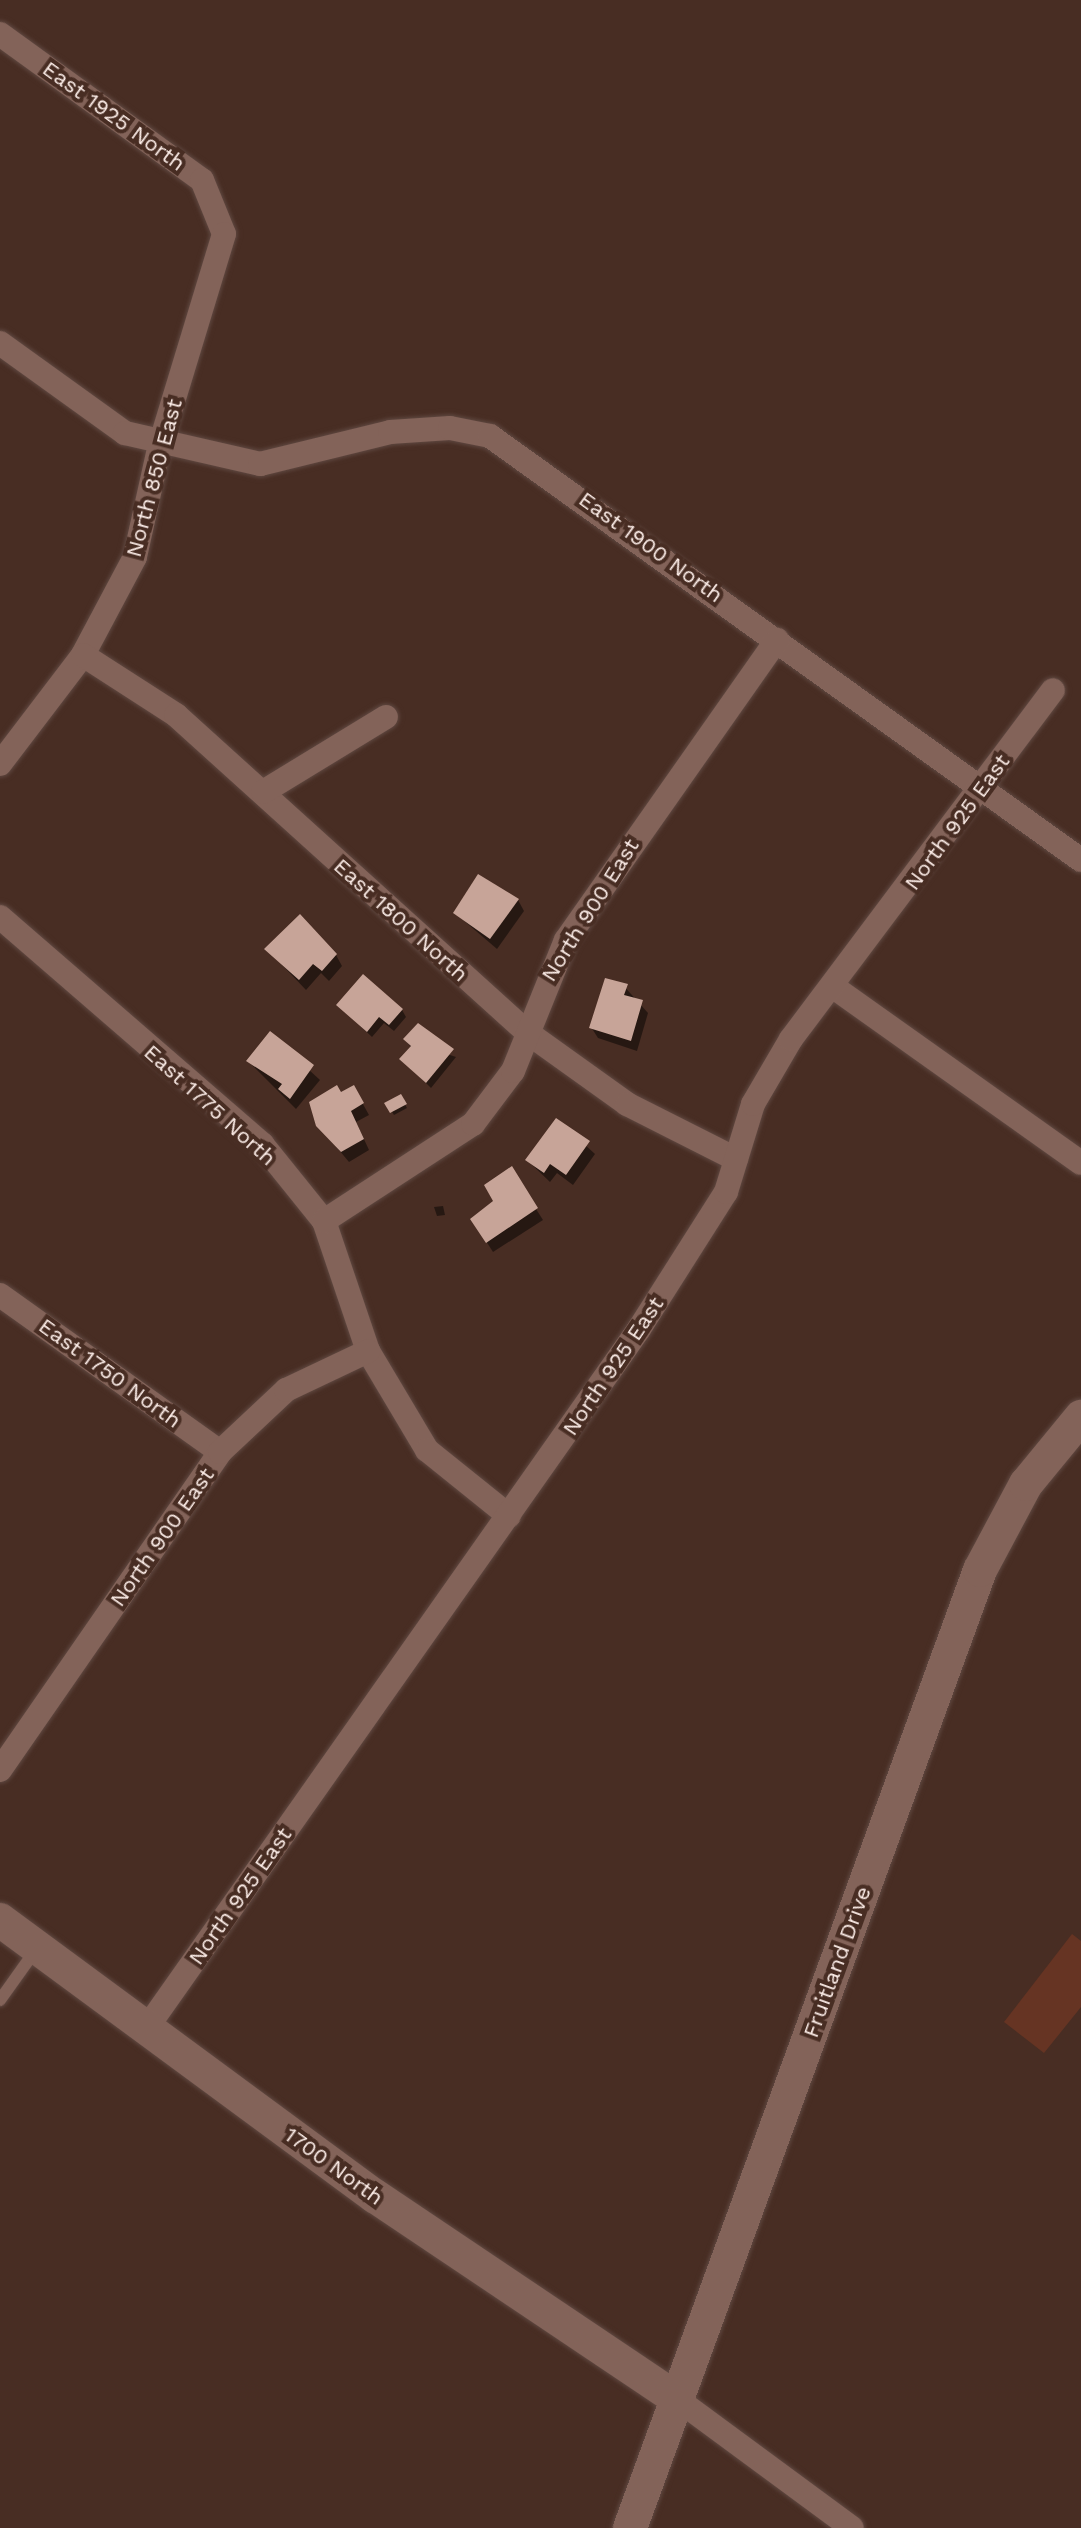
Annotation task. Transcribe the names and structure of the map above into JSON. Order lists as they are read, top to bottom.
{
  "streets": {
    "street": [
      "East 1925 North",
      "North 850 East",
      "East 1900 North",
      "North 925 East",
      "North 900 East",
      "East 1800 North",
      "East 1775 North",
      "East 1750 North",
      "Fruitland Drive",
      "1700 North"
    ]
  },
  "crossings": [
    ["East 1925 North", "North 850 East"],
    ["North 850 East", "East 1900 North"],
    ["North 850 East", "East 1800 North"],
    ["East 1900 North", "North 925 East"],
    ["East 1900 North", "North 900 East"],
    ["North 925 East", "East 1800 North"],
    ["North 925 East", "East 1775 North"],
    ["North 925 East", "1700 North"],
    ["North 900 East", "East 1800 North"],
    ["North 900 East", "East 1775 North"],
    ["North 900 East", "East 1750 North"],
    ["Fruitland Drive", "1700 North"]
  ]
}
